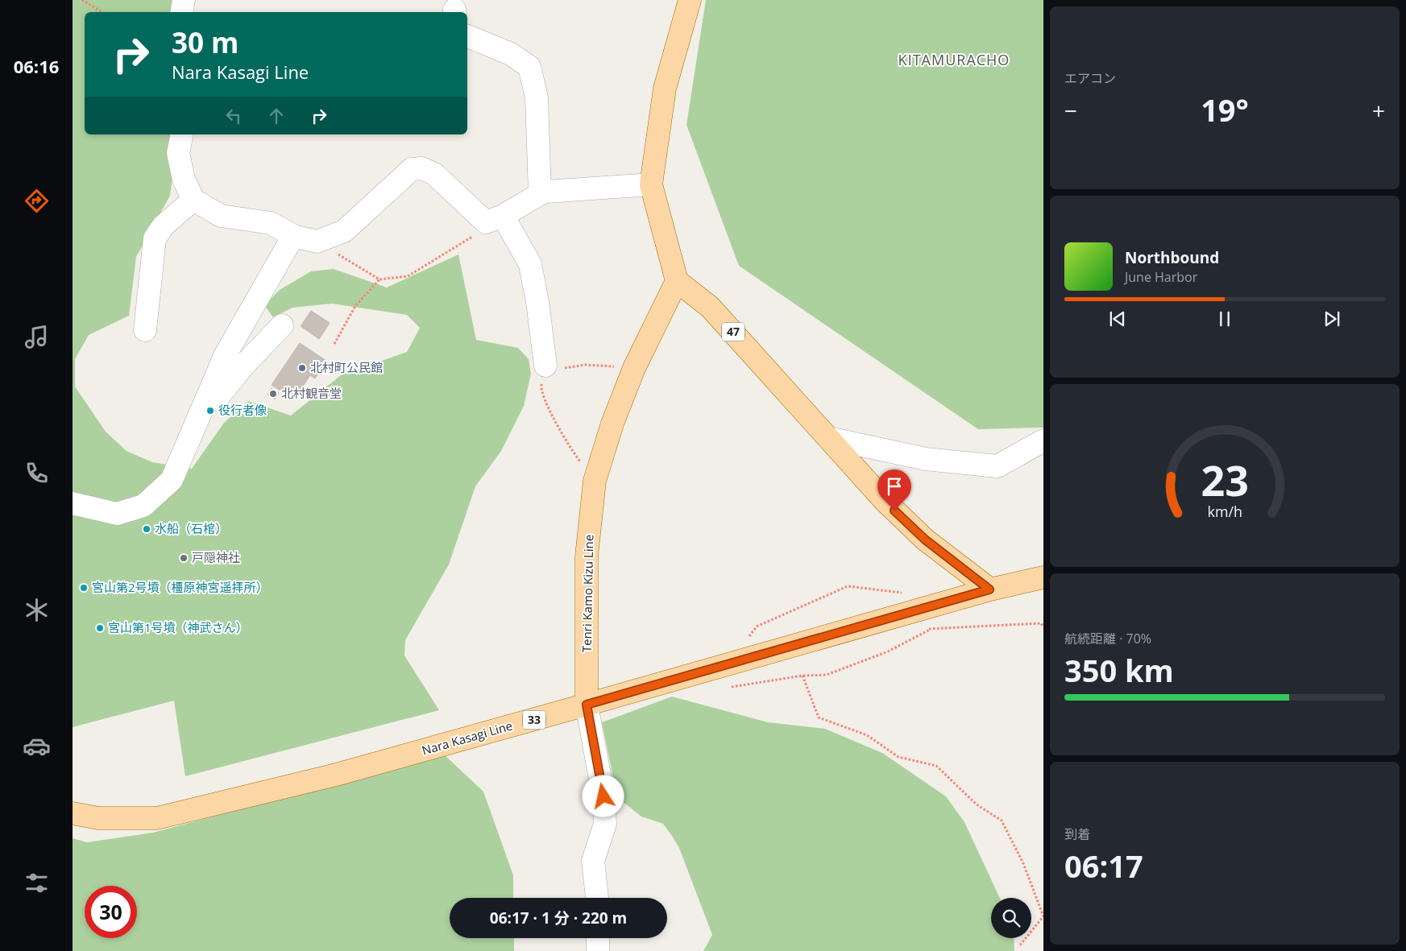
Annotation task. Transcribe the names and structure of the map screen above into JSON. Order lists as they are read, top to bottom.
{
  "streets": {
    "main road": [
      "47",
      "Tenri Kamo Kizu Line",
      "33",
      "Nara Kasagi Line"
    ]
  },
  "crossings": [
    ["47", "Tenri Kamo Kizu Line"],
    ["47", "Nara Kasagi Line"],
    ["Tenri Kamo Kizu Line", "Nara Kasagi Line"]
  ],
  "districts": ["KITAMURACHO"],
  "places": [
    "北村町公民館",
    "北村観音堂",
    "役行者像",
    "水船（石棺）",
    "戸隠神社",
    "宮山第2号墳（橿原神宮遥拝所）",
    "宮山第1号墳（神武さん）"
  ],
  "page": {
    "tabs": "06:16",
    "tile": [
      "エアコン",
      ["航続距離 · 70%", "350 km"],
      ["到着", "06:17"]
    ],
    "turn": ["30 m", "Nara Kasagi Line"],
    "heat": ["−", "19°", "+"],
    "song": ["Northbound", "June Harbor"],
    "limit": "30",
    "trip": "06:17 · 1 分 · 220 m",
    "gauge": ["23", "km/h"]
  }
}
